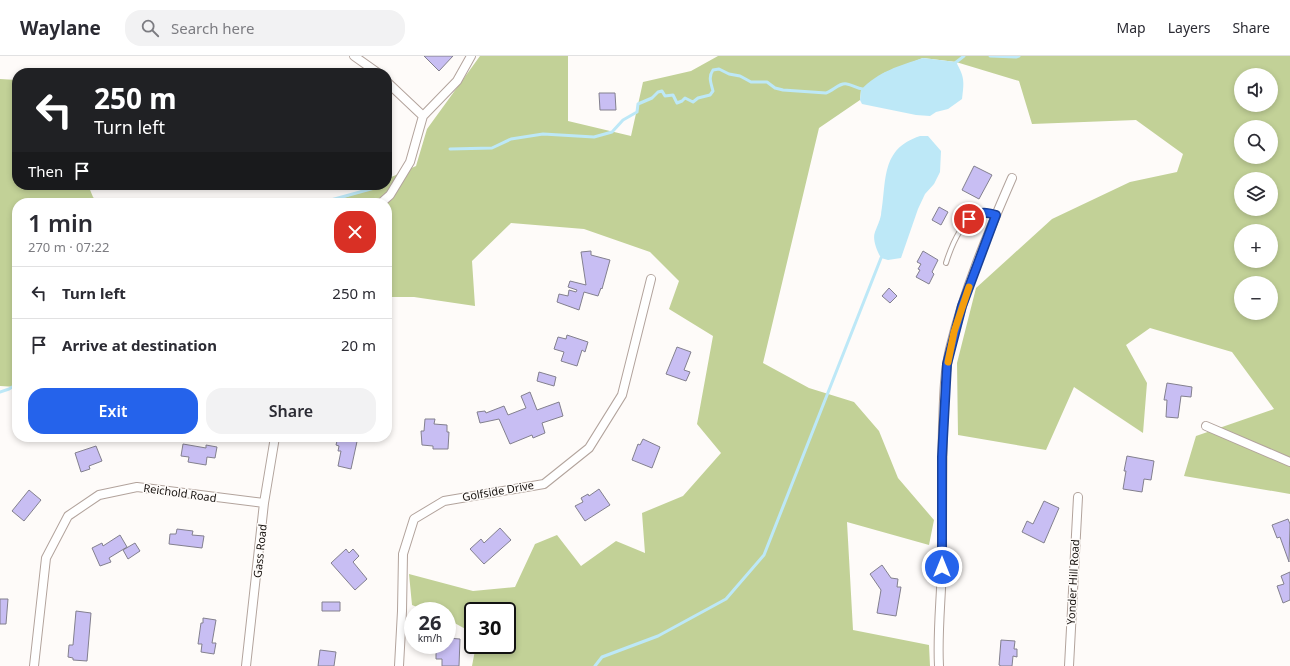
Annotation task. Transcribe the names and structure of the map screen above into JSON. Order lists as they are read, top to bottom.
{
  "streets": {
    "street": [
      "Golfside Drive",
      "Reichold Road",
      "Gass Road",
      "Yonder Hill Road"
    ]
  },
  "crossings": [
    ["Reichold Road", "Gass Road"]
  ],
  "page": {
    "header": "Waylane",
    "search": "Search here",
    "nav": ["Map", "Layers", "Share"],
    "map_buttons": ["+", "−"],
    "turn": ["250 m", "Turn left"],
    "then": "Then",
    "heading": ["1 min", "270 m · 07:22"],
    "list": [
      {
        "name": "Turn left",
        "value": "250 m"
      },
      {
        "name": "Arrive at destination",
        "value": "20 m"
      }
    ],
    "buttons": ["Exit", "Share"],
    "speed": "26 km/h",
    "limit": "30"
  }
}
